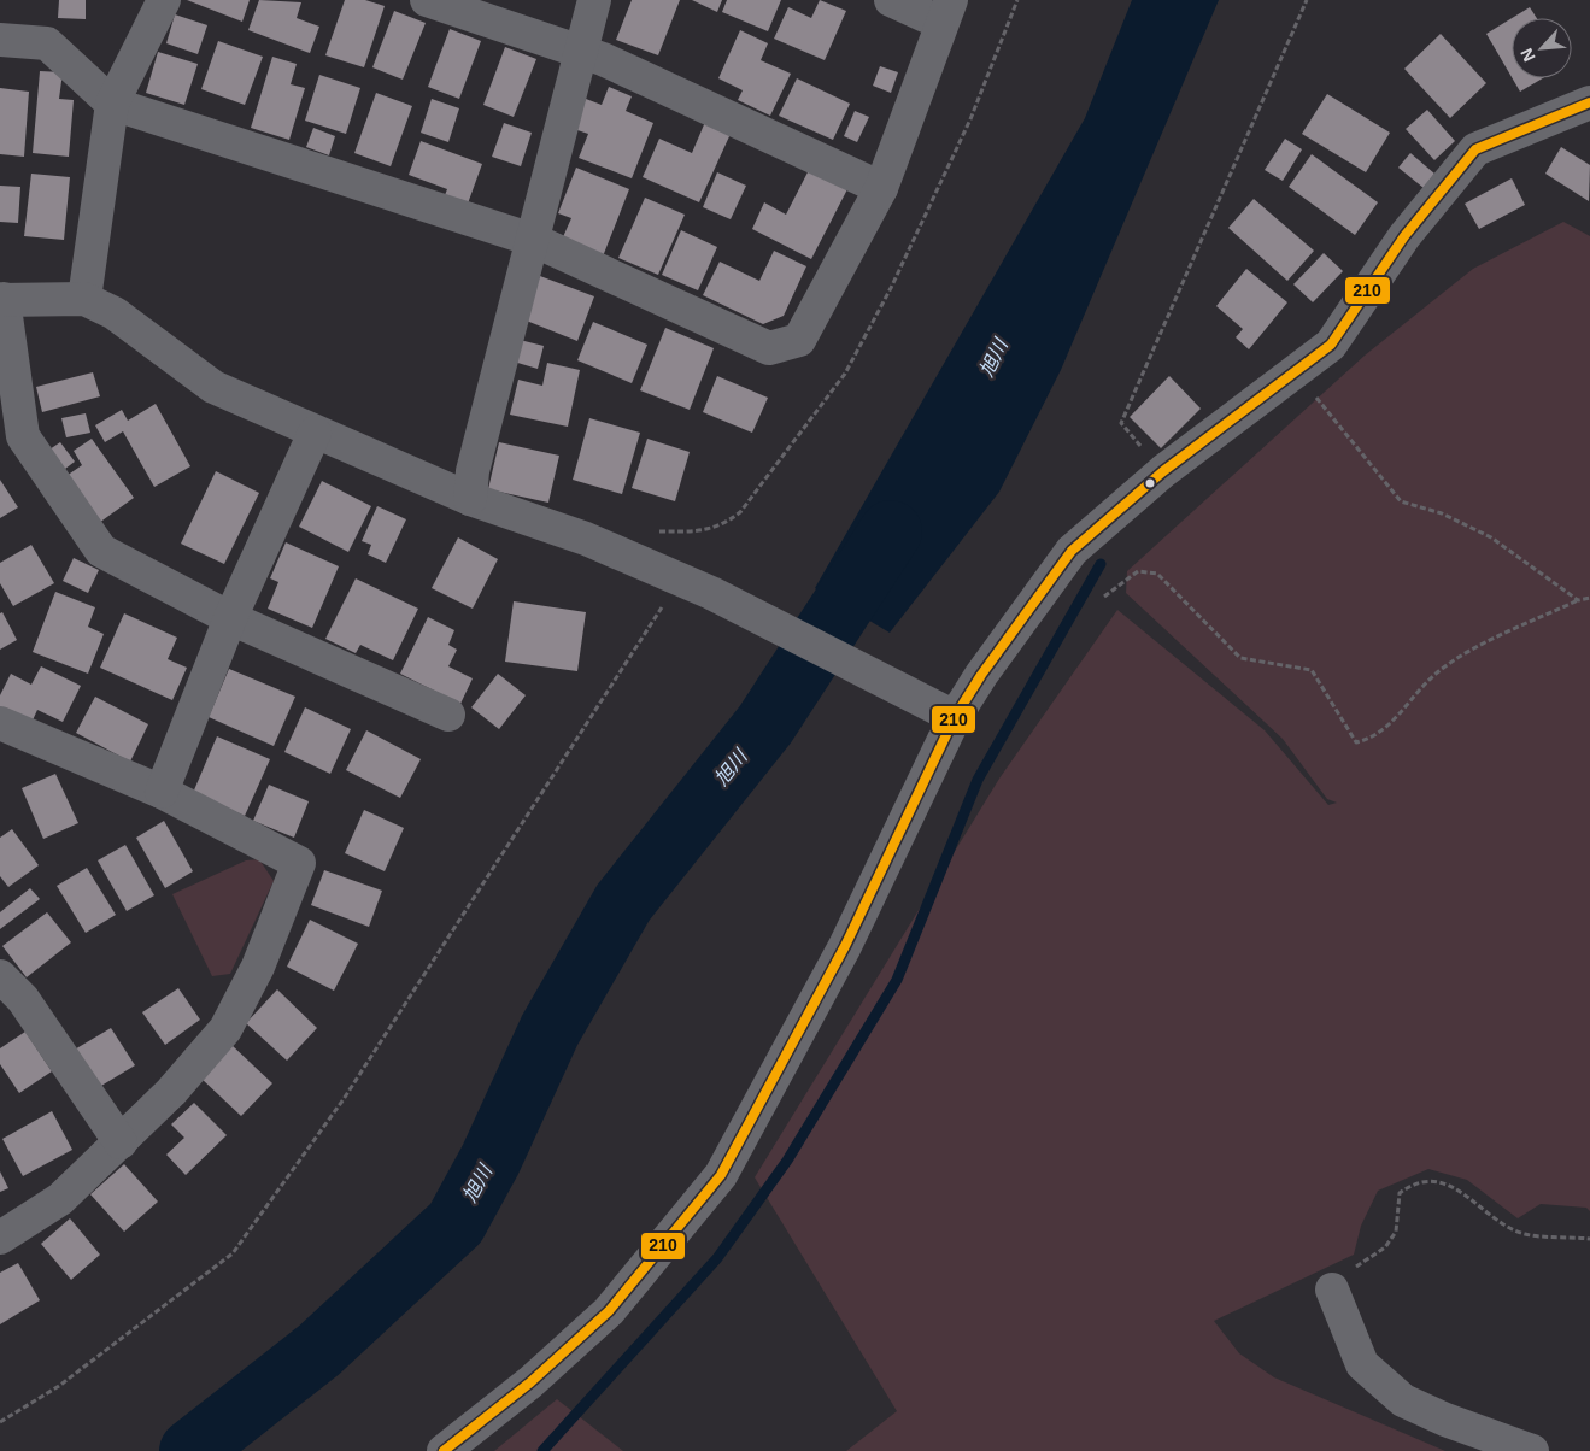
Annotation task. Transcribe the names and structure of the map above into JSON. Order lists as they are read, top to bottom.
{
  "water": ["旭川"],
  "lines": ["transit line 210"],
  "north": "bottom left"
}
